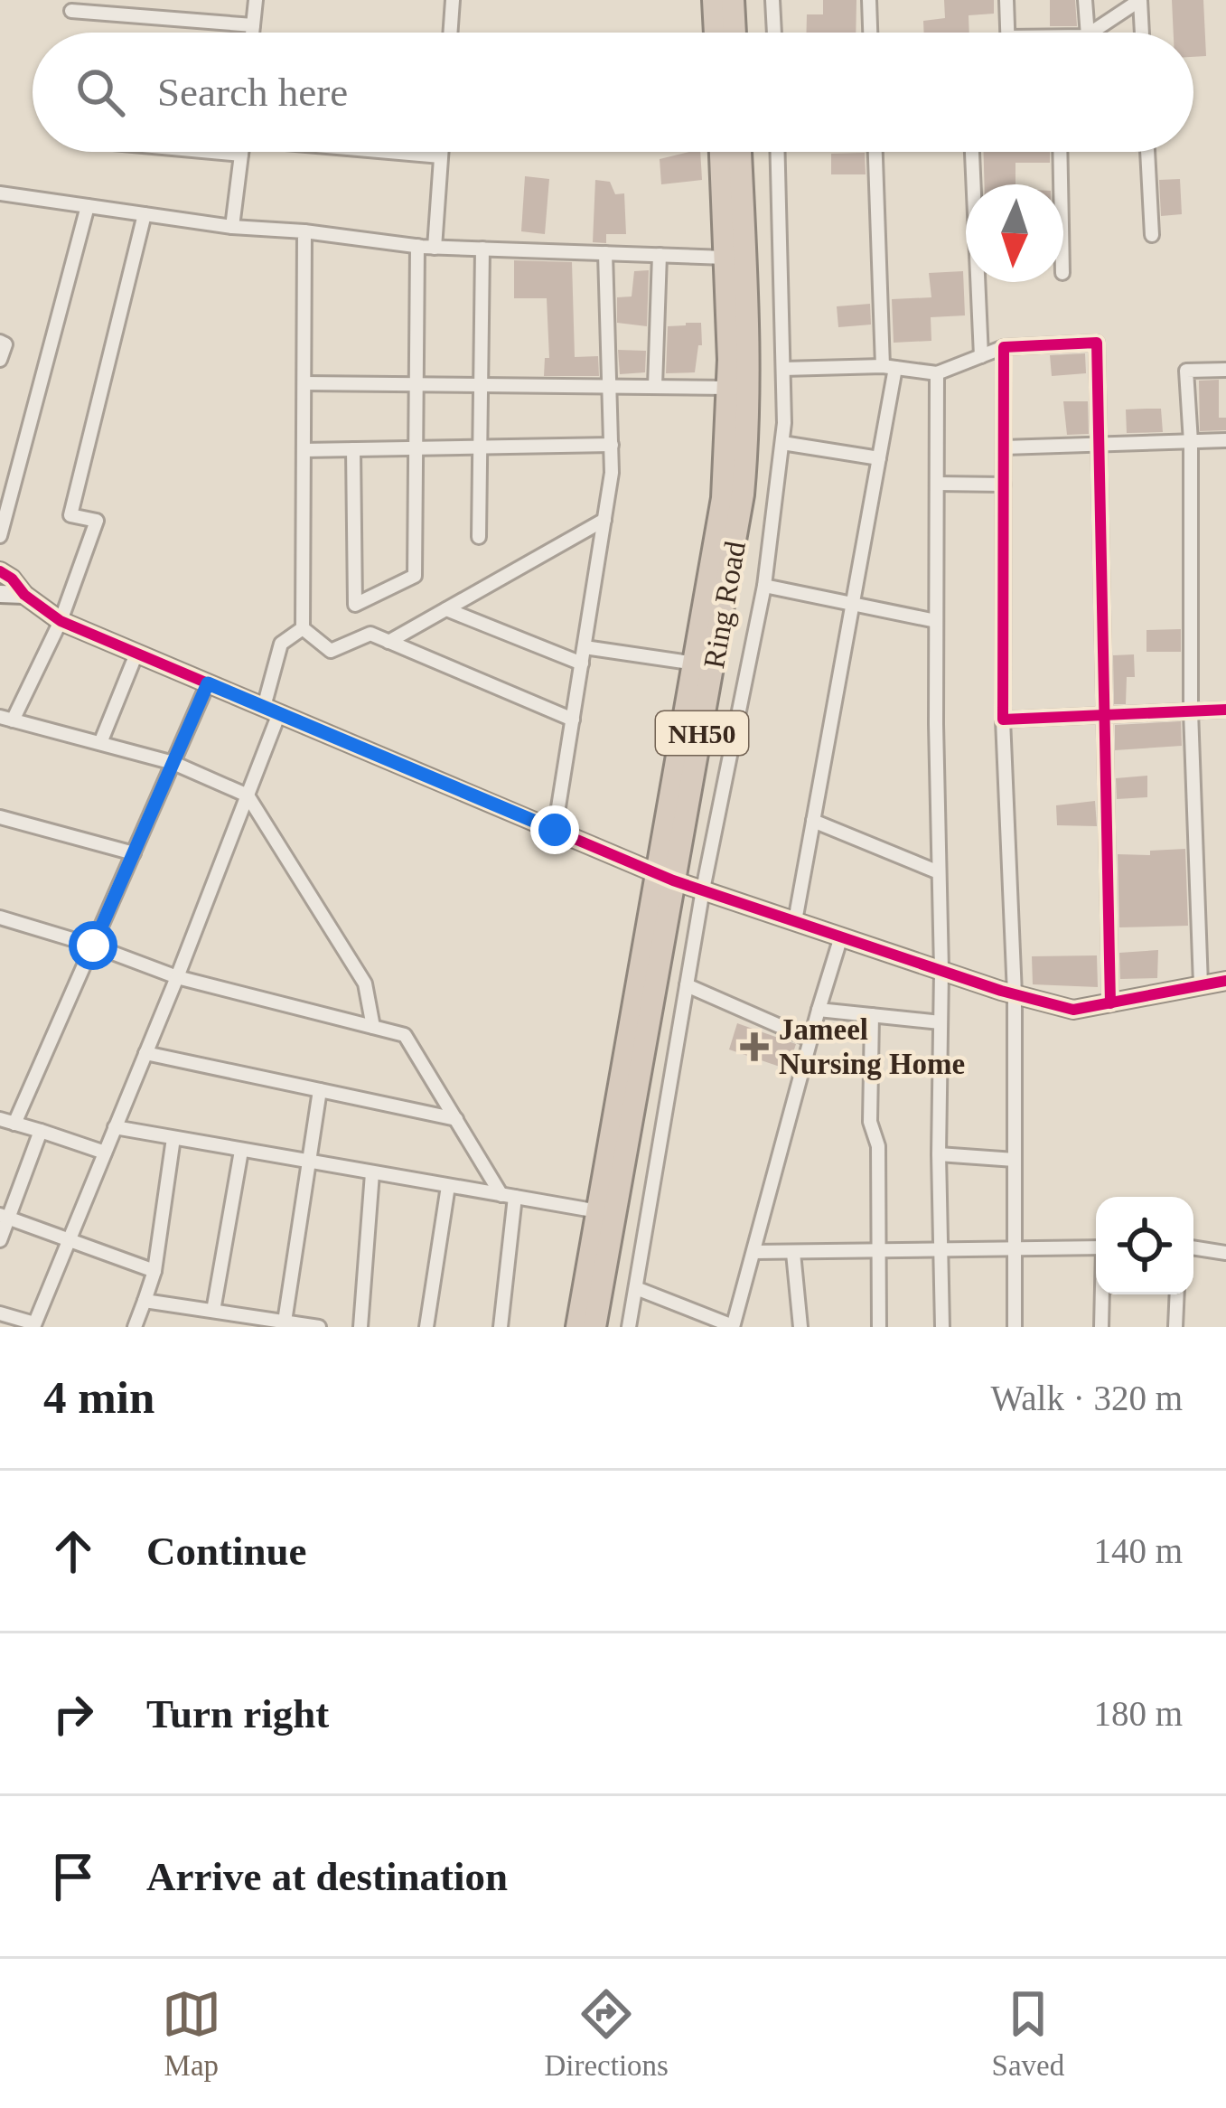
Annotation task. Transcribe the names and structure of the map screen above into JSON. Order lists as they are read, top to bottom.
{
  "streets": {
    "highway": ["Ring Road", "NH50"]
  },
  "places": {
    "health": ["Jameel Nursing Home"]
  },
  "north": "bottom",
  "page": {
    "search": "Search here",
    "heading": ["4 min", "Walk · 320 m"],
    "list": [
      ["Continue", "140 m"],
      ["Turn right", "180 m"],
      "Arrive at destination"
    ],
    "nav": ["Map", "Directions", "Saved"]
  }
}
